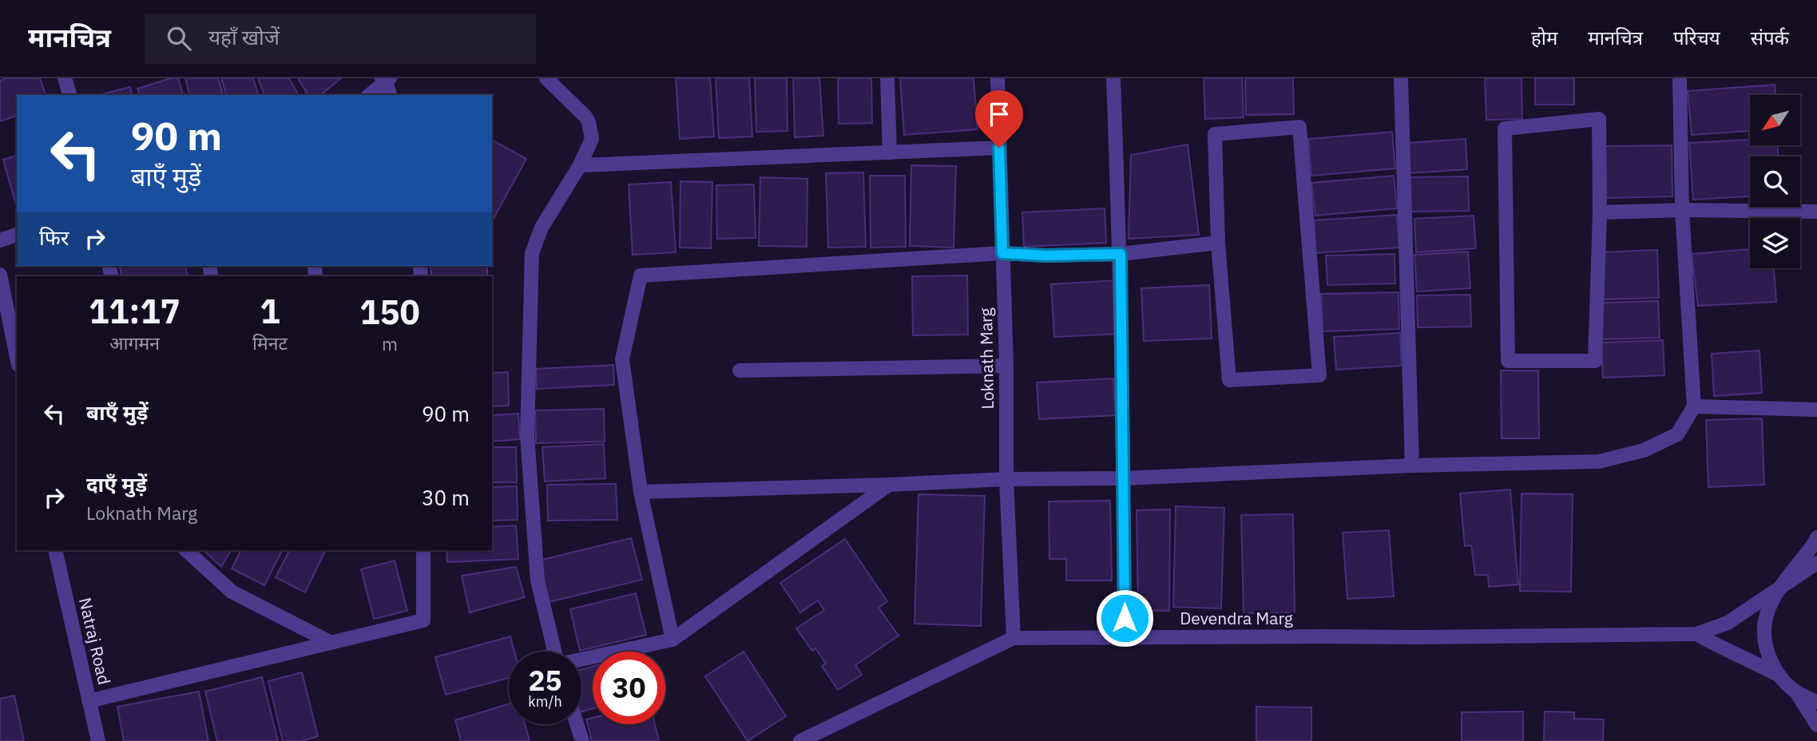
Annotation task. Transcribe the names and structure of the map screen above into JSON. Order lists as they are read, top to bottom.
{
  "streets": {
    "street": ["Loknath Marg", "Devendra Marg", "Natraj Road"]
  },
  "crossings": [
    ["Loknath Marg", "Devendra Marg"]
  ],
  "north": "bottom left",
  "page": {
    "header": "मानचित्र",
    "search": "यहाँ खोजें",
    "nav": [
      "होम",
      "मानचित्र",
      "परिचय",
      "संपर्क"
    ],
    "turn": ["90 m", "बाएँ मुड़ें"],
    "then": "फिर",
    "eta": [
      "11:17",
      "आगमन",
      "1",
      "मिनट",
      "150",
      "m"
    ],
    "list": [
      {
        "name": "बाएँ मुड़ें",
        "value": "90 m"
      },
      {
        "name": "दाएँ मुड़ें",
        "note": "Loknath Marg",
        "value": "30 m"
      }
    ],
    "speed": "25 km/h",
    "limit": "30"
  }
}
